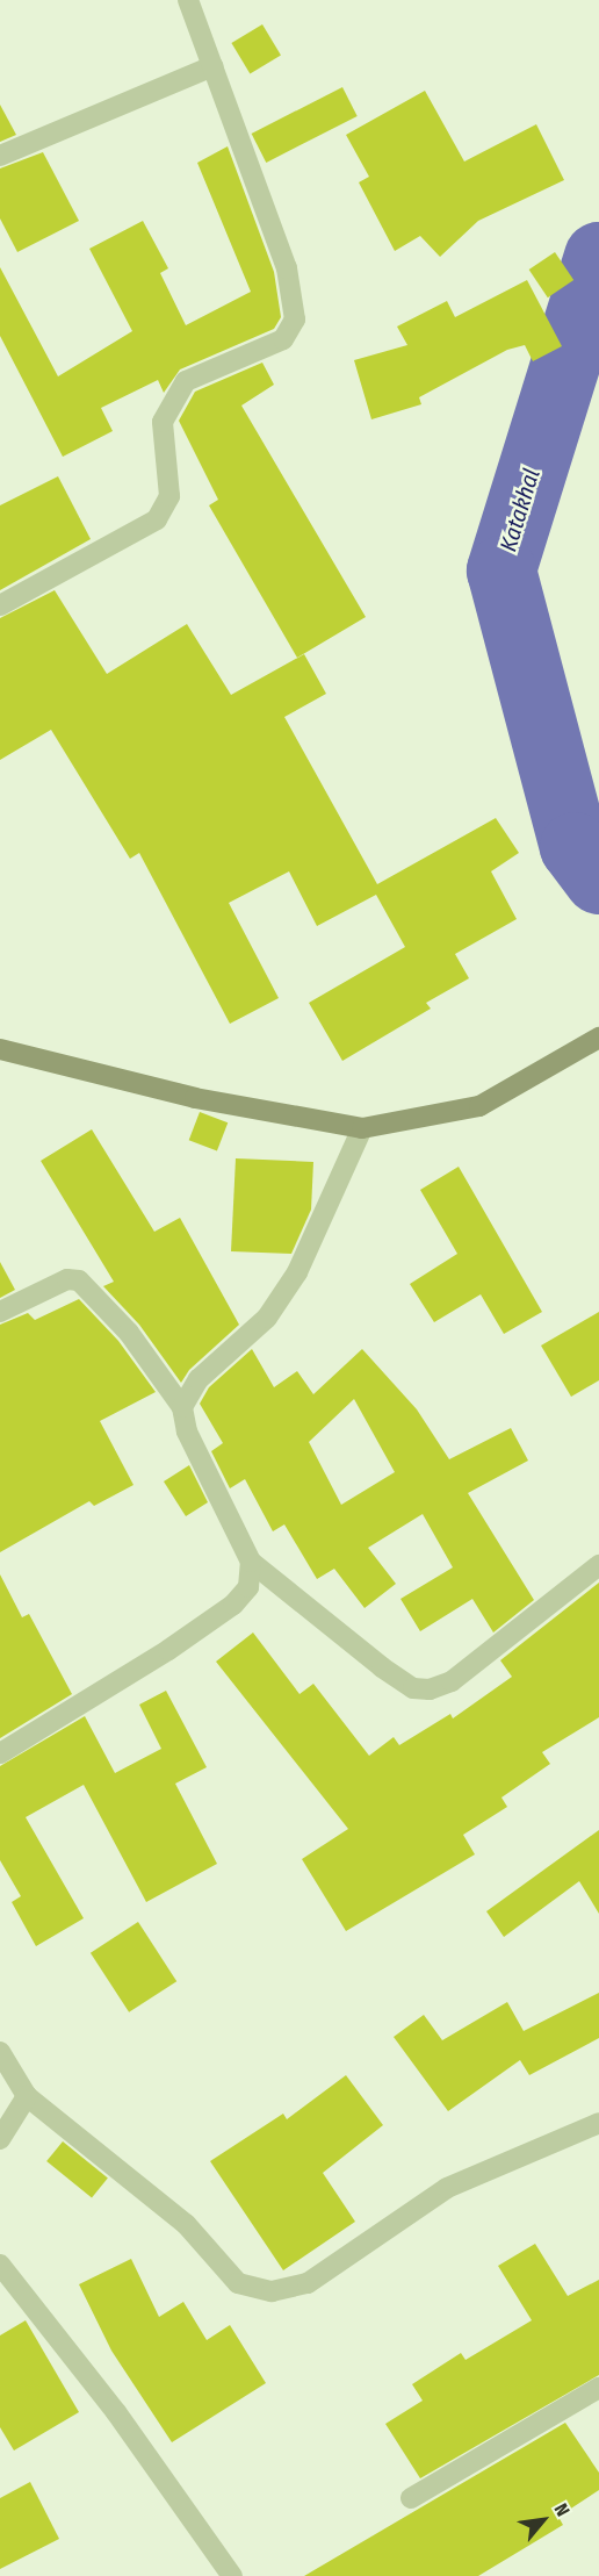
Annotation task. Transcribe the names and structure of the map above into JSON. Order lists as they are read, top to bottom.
{
  "water": ["Katakhal"],
  "north": "top right"
}
